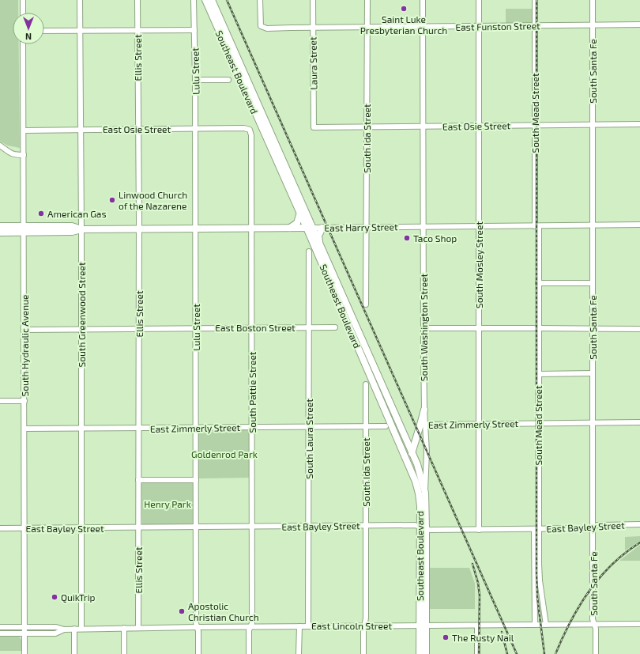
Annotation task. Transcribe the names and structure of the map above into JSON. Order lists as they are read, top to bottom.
{
  "streets": {
    "main road": ["Southeast Boulevard", "East Harry Street"],
    "street": [
      "East Funston Street",
      "Ellis Street",
      "Laura Street",
      "Lulu Street",
      "South Santa Fe",
      "South Mead Street",
      "East Osie Street",
      "South Ida Street",
      "South Mosley Street",
      "South Greenwood Street",
      "East Boston Street",
      "South Washington Street",
      "South Hydraulic Avenue",
      "South Pattie Street",
      "East Zimmerly Street",
      "South Laura Street",
      "East Bayley Street",
      "East Lincoln Street"
    ]
  },
  "crossings": [
    ["East Funston Street", "Laura Street"],
    ["East Funston Street", "South Santa Fe"],
    ["East Funston Street", "South Mead Street"],
    ["East Funston Street", "South Ida Street"],
    ["East Funston Street", "South Mosley Street"],
    ["East Funston Street", "South Washington Street"],
    ["Ellis Street", "East Osie Street"],
    ["Ellis Street", "East Harry Street"],
    ["Ellis Street", "East Boston Street"],
    ["Ellis Street", "East Zimmerly Street"],
    ["Ellis Street", "East Bayley Street"],
    ["Ellis Street", "East Lincoln Street"],
    ["Laura Street", "East Osie Street"],
    ["Lulu Street", "East Osie Street"],
    ["Lulu Street", "East Harry Street"],
    ["Lulu Street", "East Boston Street"],
    ["Lulu Street", "East Zimmerly Street"],
    ["Lulu Street", "East Bayley Street"],
    ["Lulu Street", "East Lincoln Street"],
    ["South Santa Fe", "East Osie Street"],
    ["South Santa Fe", "East Harry Street"],
    ["South Santa Fe", "East Zimmerly Street"],
    ["South Santa Fe", "East Bayley Street"],
    ["South Santa Fe", "East Lincoln Street"],
    ["Southeast Boulevard", "East Harry Street"],
    ["Southeast Boulevard", "East Bayley Street"],
    ["South Mead Street", "East Osie Street"],
    ["South Mead Street", "East Harry Street"],
    ["South Mead Street", "East Zimmerly Street"],
    ["South Mead Street", "East Bayley Street"],
    ["South Mead Street", "East Lincoln Street"],
    ["East Osie Street", "South Ida Street"],
    ["East Osie Street", "South Mosley Street"],
    ["East Osie Street", "South Greenwood Street"],
    ["East Osie Street", "South Washington Street"],
    ["East Osie Street", "South Hydraulic Avenue"],
    ["East Osie Street", "South Pattie Street"],
    ["South Ida Street", "East Harry Street"],
    ["South Ida Street", "East Zimmerly Street"],
    ["South Ida Street", "East Bayley Street"],
    ["South Ida Street", "East Lincoln Street"],
    ["East Harry Street", "South Mosley Street"],
    ["East Harry Street", "South Greenwood Street"],
    ["East Harry Street", "South Washington Street"],
    ["East Harry Street", "South Hydraulic Avenue"],
    ["East Harry Street", "South Pattie Street"],
    ["South Mosley Street", "East Zimmerly Street"],
    ["South Mosley Street", "East Bayley Street"],
    ["South Greenwood Street", "East Boston Street"],
    ["South Greenwood Street", "East Zimmerly Street"],
    ["South Greenwood Street", "East Bayley Street"],
    ["South Greenwood Street", "East Lincoln Street"],
    ["East Boston Street", "South Hydraulic Avenue"],
    ["East Boston Street", "South Pattie Street"],
    ["East Boston Street", "South Laura Street"],
    ["South Hydraulic Avenue", "East Zimmerly Street"],
    ["South Hydraulic Avenue", "East Bayley Street"],
    ["South Hydraulic Avenue", "East Lincoln Street"],
    ["South Pattie Street", "East Zimmerly Street"],
    ["South Pattie Street", "East Bayley Street"],
    ["South Pattie Street", "East Lincoln Street"],
    ["East Zimmerly Street", "South Laura Street"],
    ["South Laura Street", "East Bayley Street"],
    ["South Laura Street", "East Lincoln Street"]
  ],
  "parks": ["Goldenrod Park", "Henry Park"],
  "places": [
    "Saint Luke Presbyterian Church",
    "Linwood Church of the Nazarene",
    "American Gas",
    "Taco Shop",
    "QuikTrip",
    "Apostolic Christian Church",
    "The Rusty Nail"
  ],
  "north": "bottom"
}
